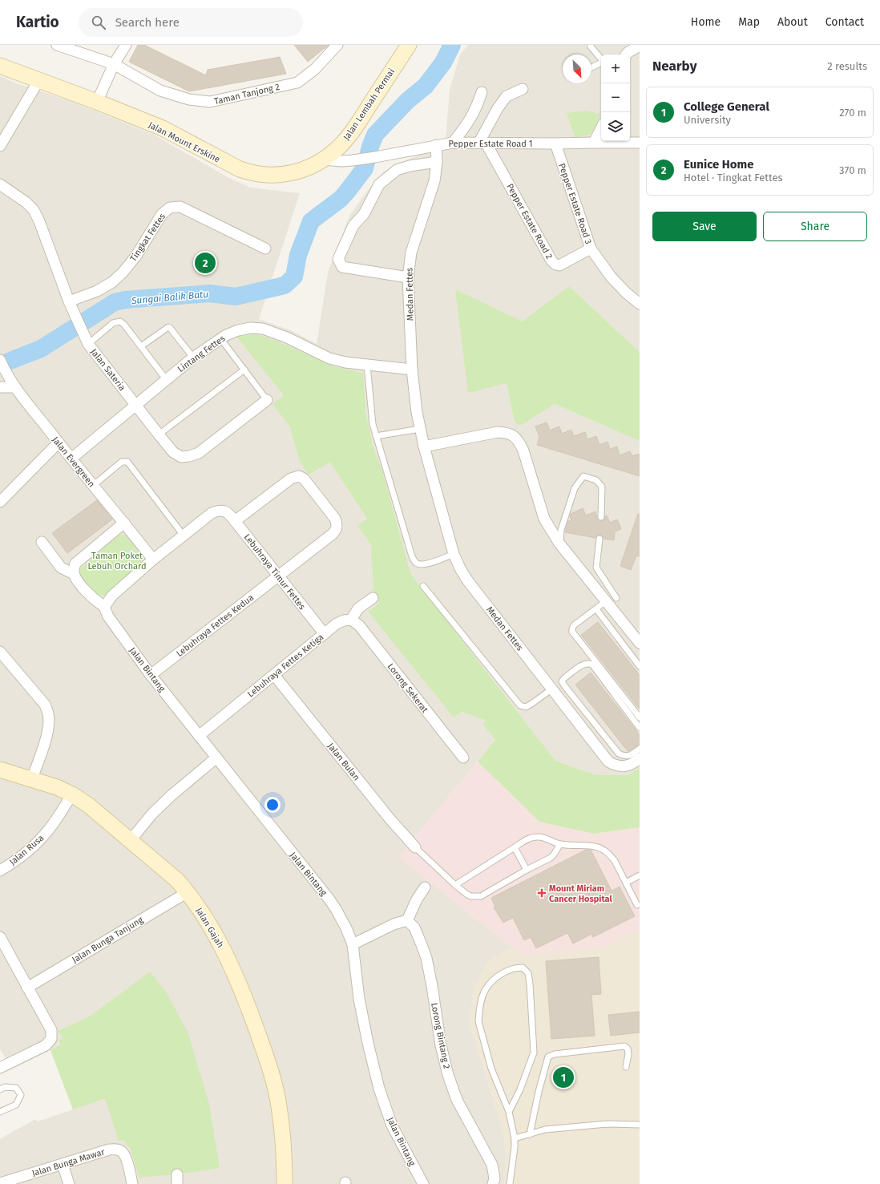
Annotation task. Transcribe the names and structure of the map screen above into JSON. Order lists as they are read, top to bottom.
{
  "streets": {
    "street": [
      "Taman Tanjong 2",
      "Jalan Lembah Permai",
      "Jalan Mount Erskine",
      "Pepper Estate Road 1",
      "Pepper Estate Road 3",
      "Pepper Estate Road 2",
      "Tingkat Fettes",
      "Medan Fettes",
      "Lintang Fettes",
      "Jalan Sateria",
      "Jalan Evergreen",
      "Lebuhraya Timur Fettes",
      "Lebuhraya Fettes Kedua",
      "Lebuhraya Fettes Ketiga",
      "Jalan Bintang",
      "Lorong Sekerat",
      "Jalan Bulan",
      "Jalan Rusa",
      "Jalan Gajah",
      "Jalan Bunga Tanjung",
      "Lorong Bintang 2",
      "Jalan Bunga Mawar"
    ]
  },
  "crossings": [
    ["Jalan Lembah Permai", "Jalan Mount Erskine"],
    ["Jalan Lembah Permai", "Pepper Estate Road 1"],
    ["Jalan Mount Erskine", "Pepper Estate Road 1"],
    ["Pepper Estate Road 1", "Pepper Estate Road 3"],
    ["Pepper Estate Road 1", "Pepper Estate Road 2"],
    ["Pepper Estate Road 1", "Medan Fettes"],
    ["Pepper Estate Road 3", "Pepper Estate Road 2"],
    ["Tingkat Fettes", "Jalan Sateria"],
    ["Medan Fettes", "Lintang Fettes"],
    ["Lintang Fettes", "Jalan Sateria"],
    ["Lintang Fettes", "Jalan Evergreen"],
    ["Lebuhraya Timur Fettes", "Lebuhraya Fettes Kedua"],
    ["Lebuhraya Timur Fettes", "Lebuhraya Fettes Ketiga"],
    ["Lebuhraya Fettes Kedua", "Jalan Bintang"],
    ["Lebuhraya Fettes Ketiga", "Jalan Bintang"],
    ["Lebuhraya Fettes Ketiga", "Lorong Sekerat"],
    ["Lebuhraya Fettes Ketiga", "Jalan Bulan"],
    ["Jalan Rusa", "Jalan Gajah"],
    ["Jalan Gajah", "Jalan Bunga Tanjung"]
  ],
  "water": ["Sungai Balik Batu"],
  "parks": ["Taman Poket Lebuh Orchard"],
  "places": {
    "health": ["Mount Miriam Cancer Hospital"]
  },
  "north": "bottom right",
  "page": {
    "header": "Kartio",
    "search": "Search here",
    "nav": [
      "Home",
      "Map",
      "About",
      "Contact"
    ],
    "heading": ["Nearby", "2 results"],
    "map_buttons": ["+", "−"],
    "list": [
      {
        "mark": "1",
        "name": "College General",
        "note": "University",
        "value": "270 m"
      },
      {
        "mark": "2",
        "name": "Eunice Home",
        "note": "Hotel · Tingkat Fettes",
        "value": "370 m"
      }
    ],
    "buttons": ["Save", "Share"],
    "pins": ["2", "1"]
  }
}
